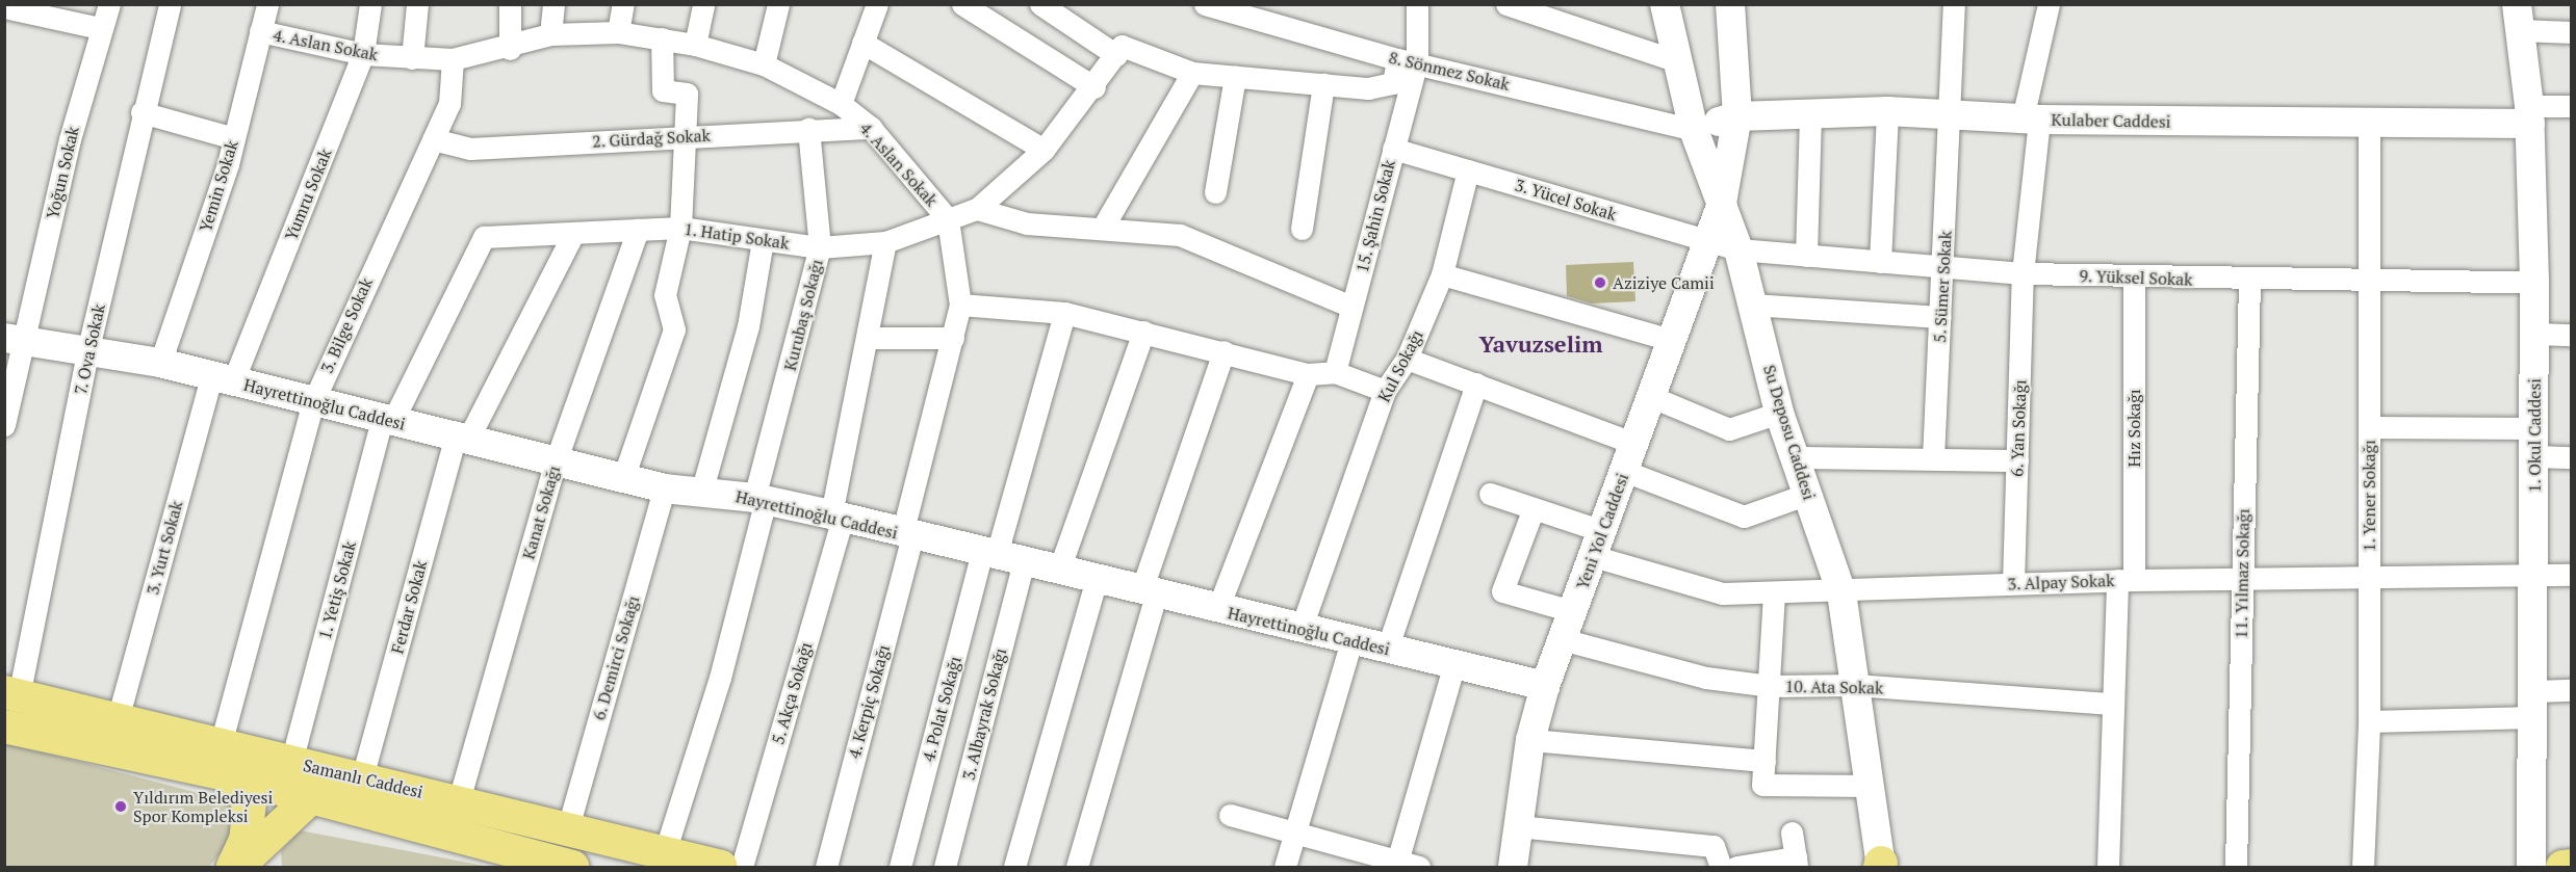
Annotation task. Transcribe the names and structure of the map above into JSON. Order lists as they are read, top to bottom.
{
  "streets": {
    "main road": [
      "Kulaber Caddesi",
      "Hayrettinoğlu Caddesi",
      "Su Deposu Caddesi",
      "1. Okul Caddesi",
      "Yeni Yol Caddesi",
      "Samanlı Caddesi"
    ],
    "street": [
      "4. Aslan Sokak",
      "8. Sönmez Sokak",
      "2. Gürdağ Sokak",
      "Yoğun Sokak",
      "Yemin Sokak",
      "Yumru Sokak",
      "3. Yücel Sokak",
      "15. Şahin Sokak",
      "1. Hatip Sokak",
      "9. Yüksel Sokak",
      "5. Sümer Sokak",
      "Kurubaş Sokağı",
      "3. Bilge Sokak",
      "7. Ova Sokak",
      "Kul Sokağı",
      "6. Yan Sokağı",
      "Hız Sokağı",
      "1. Yener Sokağı",
      "Kanat Sokağı",
      "3. Yurt Sokak",
      "11. Yılmaz Sokağı",
      "3. Alpay Sokak",
      "1. Yetiş Sokak",
      "Ferdar Sokak",
      "6. Demirci Sokağı",
      "10. Ata Sokak",
      "5. Akça Sokağı",
      "4. Kerpiç Sokağı",
      "4. Polat Sokağı",
      "3. Albayrak Sokağı"
    ]
  },
  "crossings": [
    ["4. Aslan Sokak", "2. Gürdağ Sokak"],
    ["4. Aslan Sokak", "Yemin Sokak"],
    ["4. Aslan Sokak", "Yumru Sokak"],
    ["4. Aslan Sokak", "1. Hatip Sokak"],
    ["4. Aslan Sokak", "3. Bilge Sokak"],
    ["4. Aslan Sokak", "4. Kerpiç Sokağı"],
    ["8. Sönmez Sokak", "Kulaber Caddesi"],
    ["8. Sönmez Sokak", "15. Şahin Sokak"],
    ["8. Sönmez Sokak", "Su Deposu Caddesi"],
    ["Kulaber Caddesi", "5. Sümer Sokak"],
    ["Kulaber Caddesi", "6. Yan Sokağı"],
    ["Kulaber Caddesi", "Su Deposu Caddesi"],
    ["Kulaber Caddesi", "1. Okul Caddesi"],
    ["Kulaber Caddesi", "1. Yener Sokağı"],
    ["Kulaber Caddesi", "Yeni Yol Caddesi"],
    ["2. Gürdağ Sokak", "Kurubaş Sokağı"],
    ["2. Gürdağ Sokak", "3. Bilge Sokak"],
    ["Yoğun Sokak", "Hayrettinoğlu Caddesi"],
    ["Yemin Sokak", "Hayrettinoğlu Caddesi"],
    ["Yumru Sokak", "Hayrettinoğlu Caddesi"],
    ["Yumru Sokak", "3. Yurt Sokak"],
    ["3. Yücel Sokak", "15. Şahin Sokak"],
    ["3. Yücel Sokak", "9. Yüksel Sokak"],
    ["3. Yücel Sokak", "Kul Sokağı"],
    ["3. Yücel Sokak", "Su Deposu Caddesi"],
    ["3. Yücel Sokak", "Yeni Yol Caddesi"],
    ["1. Hatip Sokak", "Kurubaş Sokağı"],
    ["1. Hatip Sokak", "Kanat Sokağı"],
    ["1. Hatip Sokak", "1. Yetiş Sokak"],
    ["1. Hatip Sokak", "Ferdar Sokak"],
    ["1. Hatip Sokak", "5. Akça Sokağı"],
    ["1. Hatip Sokak", "4. Kerpiç Sokağı"],
    ["9. Yüksel Sokak", "5. Sümer Sokak"],
    ["9. Yüksel Sokak", "6. Yan Sokağı"],
    ["9. Yüksel Sokak", "Hız Sokağı"],
    ["9. Yüksel Sokak", "Su Deposu Caddesi"],
    ["9. Yüksel Sokak", "1. Okul Caddesi"],
    ["9. Yüksel Sokak", "1. Yener Sokağı"],
    ["9. Yüksel Sokak", "11. Yılmaz Sokağı"],
    ["Kurubaş Sokağı", "Hayrettinoğlu Caddesi"],
    ["Kurubaş Sokağı", "Samanlı Caddesi"],
    ["3. Bilge Sokak", "Hayrettinoğlu Caddesi"],
    ["3. Bilge Sokak", "Samanlı Caddesi"],
    ["7. Ova Sokak", "Hayrettinoğlu Caddesi"],
    ["7. Ova Sokak", "Samanlı Caddesi"],
    ["Kul Sokağı", "Hayrettinoğlu Caddesi"],
    ["Hayrettinoğlu Caddesi", "Kanat Sokağı"],
    ["Hayrettinoğlu Caddesi", "Yeni Yol Caddesi"],
    ["Hayrettinoğlu Caddesi", "3. Yurt Sokak"],
    ["Hayrettinoğlu Caddesi", "1. Yetiş Sokak"],
    ["Hayrettinoğlu Caddesi", "Ferdar Sokak"],
    ["Hayrettinoğlu Caddesi", "6. Demirci Sokağı"],
    ["Hayrettinoğlu Caddesi", "5. Akça Sokağı"],
    ["Hayrettinoğlu Caddesi", "4. Kerpiç Sokağı"],
    ["Hayrettinoğlu Caddesi", "4. Polat Sokağı"],
    ["Hayrettinoğlu Caddesi", "3. Albayrak Sokağı"],
    ["6. Yan Sokağı", "3. Alpay Sokak"],
    ["Hız Sokağı", "3. Alpay Sokak"],
    ["Hız Sokağı", "10. Ata Sokak"],
    ["Su Deposu Caddesi", "Yeni Yol Caddesi"],
    ["Su Deposu Caddesi", "3. Alpay Sokak"],
    ["Su Deposu Caddesi", "10. Ata Sokak"],
    ["1. Okul Caddesi", "3. Alpay Sokak"],
    ["1. Yener Sokağı", "3. Alpay Sokak"],
    ["Kanat Sokağı", "Samanlı Caddesi"],
    ["Yeni Yol Caddesi", "3. Alpay Sokak"],
    ["Yeni Yol Caddesi", "10. Ata Sokak"],
    ["3. Yurt Sokak", "Samanlı Caddesi"],
    ["11. Yılmaz Sokağı", "3. Alpay Sokak"],
    ["1. Yetiş Sokak", "Samanlı Caddesi"],
    ["Ferdar Sokak", "Samanlı Caddesi"],
    ["6. Demirci Sokağı", "Samanlı Caddesi"],
    ["4. Polat Sokağı", "3. Albayrak Sokağı"]
  ],
  "districts": ["Yavuzselim"],
  "places": ["Aziziye Camii", "Yıldırım Belediyesi Spor Kompleksi"]
}
